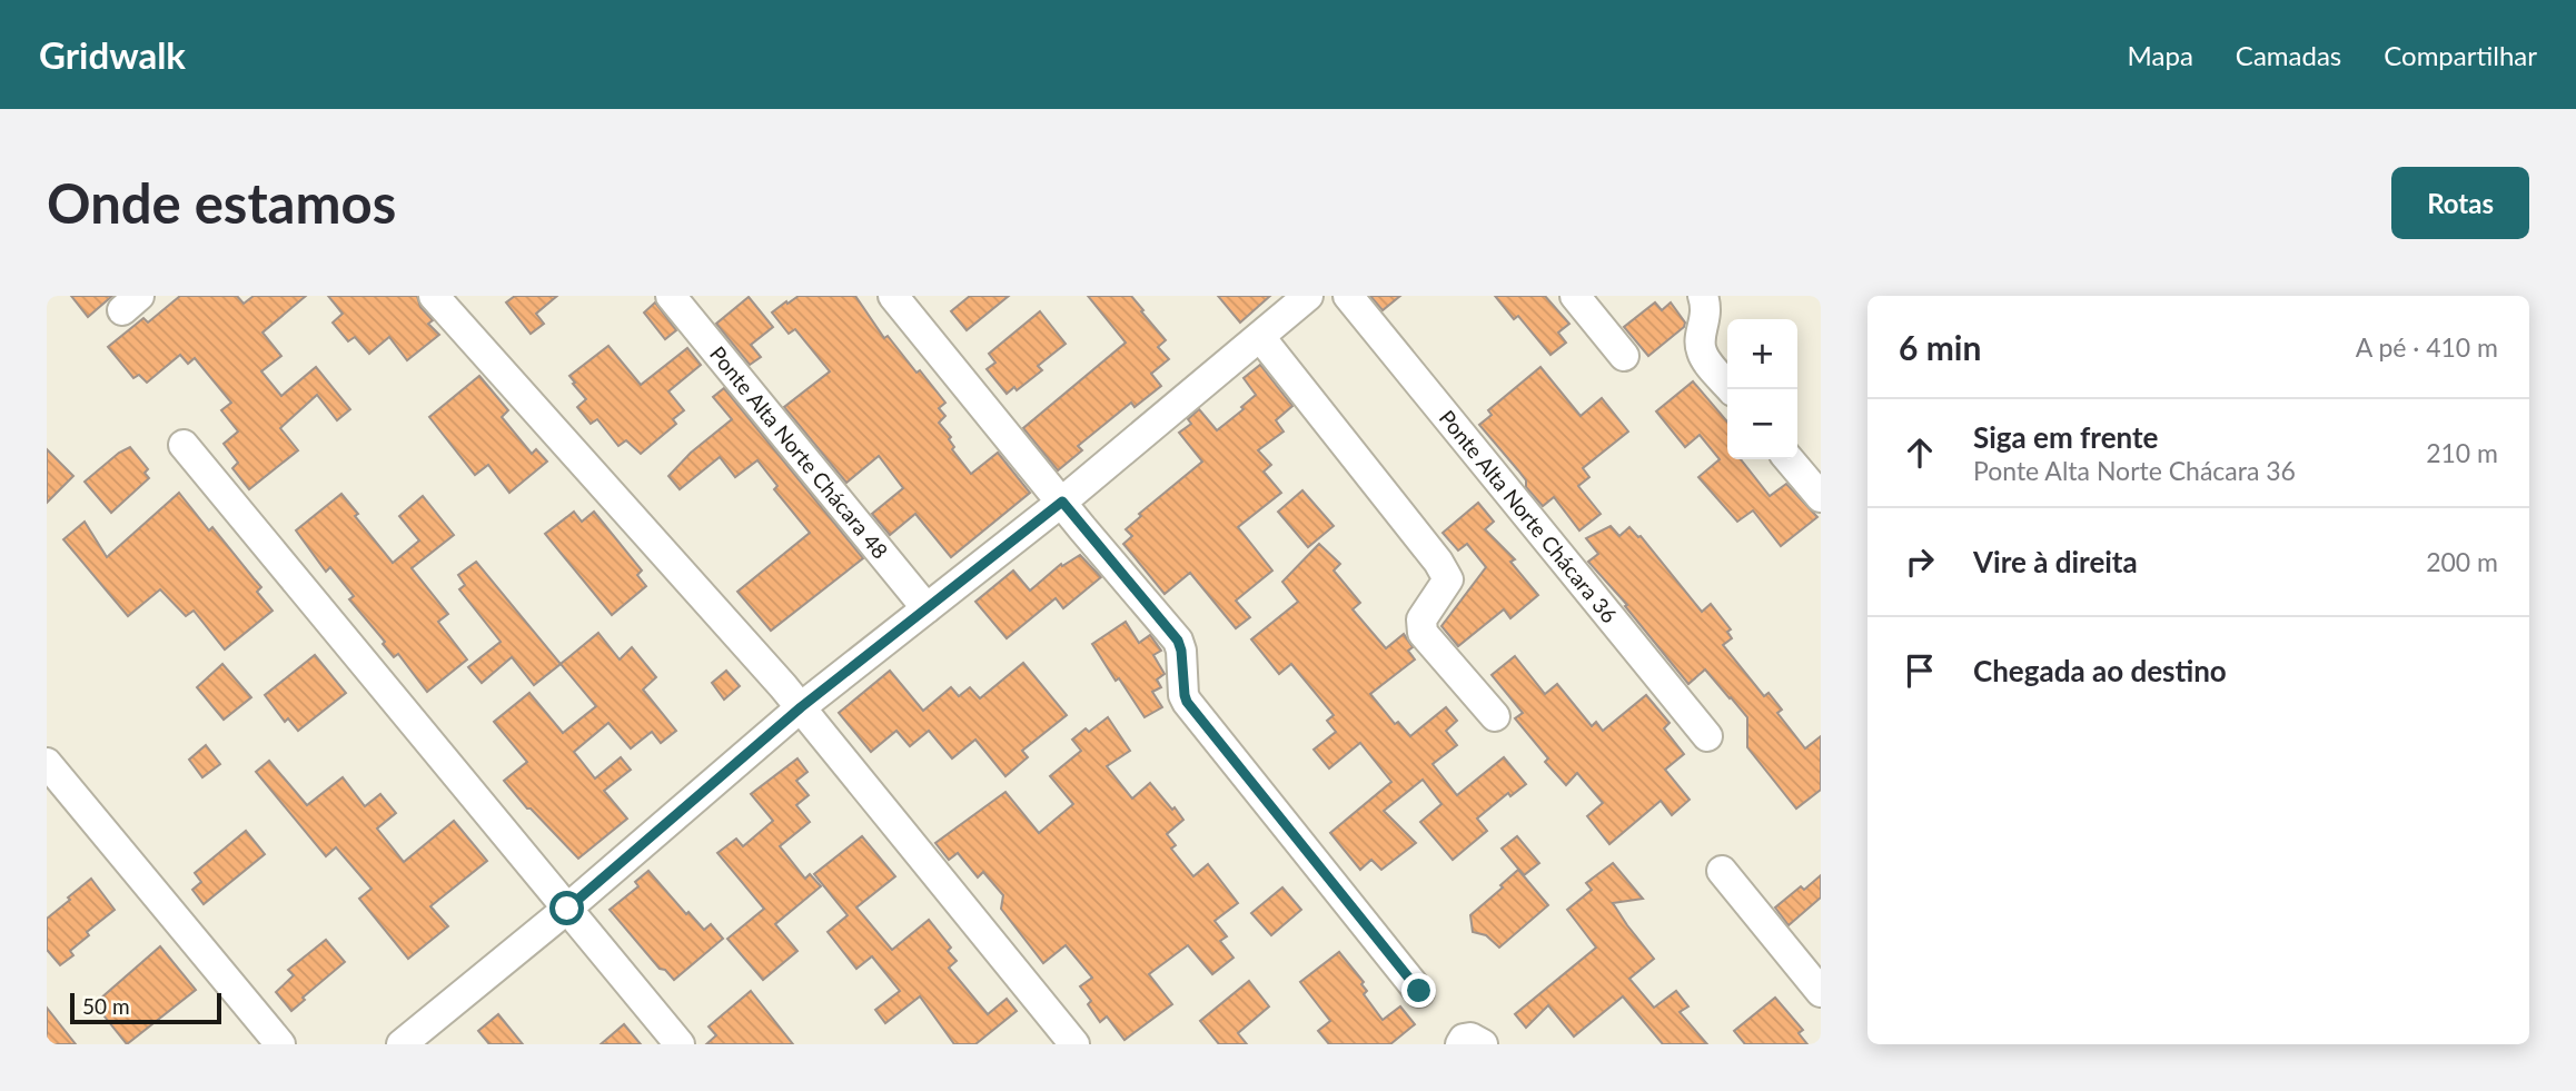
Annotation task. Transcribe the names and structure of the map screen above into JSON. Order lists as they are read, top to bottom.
{
  "streets": {
    "street": ["Ponte Alta Norte Chácara 48", "Ponte Alta Norte Chácara 36"]
  },
  "scale_bar": "50 m",
  "page": {
    "header": "Gridwalk",
    "nav": ["Mapa", "Camadas", "Compartilhar"],
    "buttons": "Rotas",
    "title": "Onde estamos",
    "heading": ["6 min", "A pé · 410 m"],
    "map_buttons": ["+", "−"],
    "list": [
      ["Siga em frente", "Ponte Alta Norte Chácara 36", "210 m"],
      ["Vire à direita", "200 m"],
      "Chegada ao destino"
    ],
    "scale": "50 m"
  }
}
